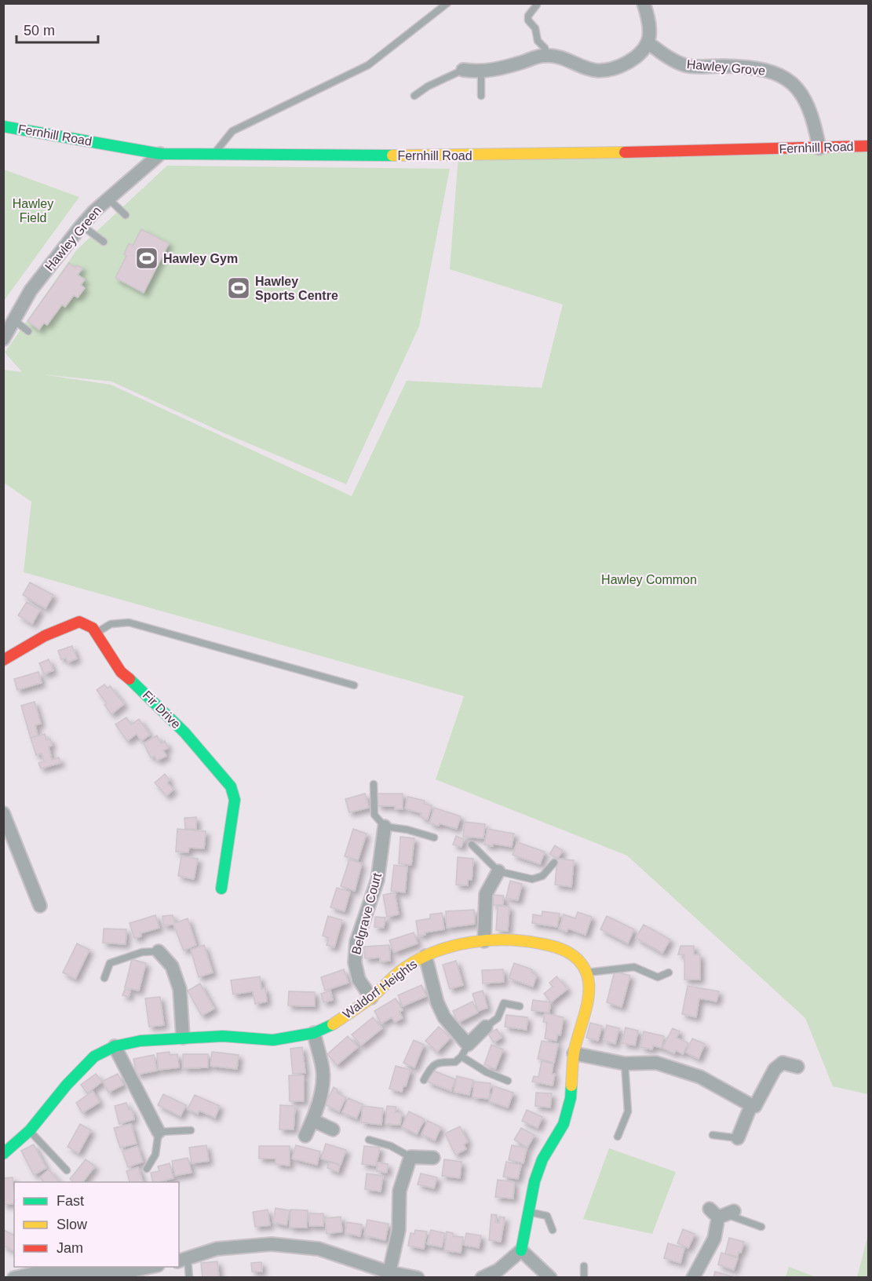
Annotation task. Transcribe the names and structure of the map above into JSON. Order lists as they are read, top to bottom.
{
  "streets": {
    "street": [
      "Hawley Grove",
      "Fernhill Road",
      "Hawley Green",
      "Fir Drive",
      "Belgrave Court",
      "Waldorf Heights"
    ]
  },
  "crossings": [
    ["Hawley Grove", "Fernhill Road"],
    ["Fernhill Road", "Hawley Green"],
    ["Belgrave Court", "Waldorf Heights"]
  ],
  "parks": ["Hawley Field", "Hawley Common"],
  "places": {
    "sports": ["Hawley Gym", "Hawley Sports Centre"]
  },
  "legend": ["Fast", "Slow", "Jam"],
  "scale_bar": "50 m"
}
